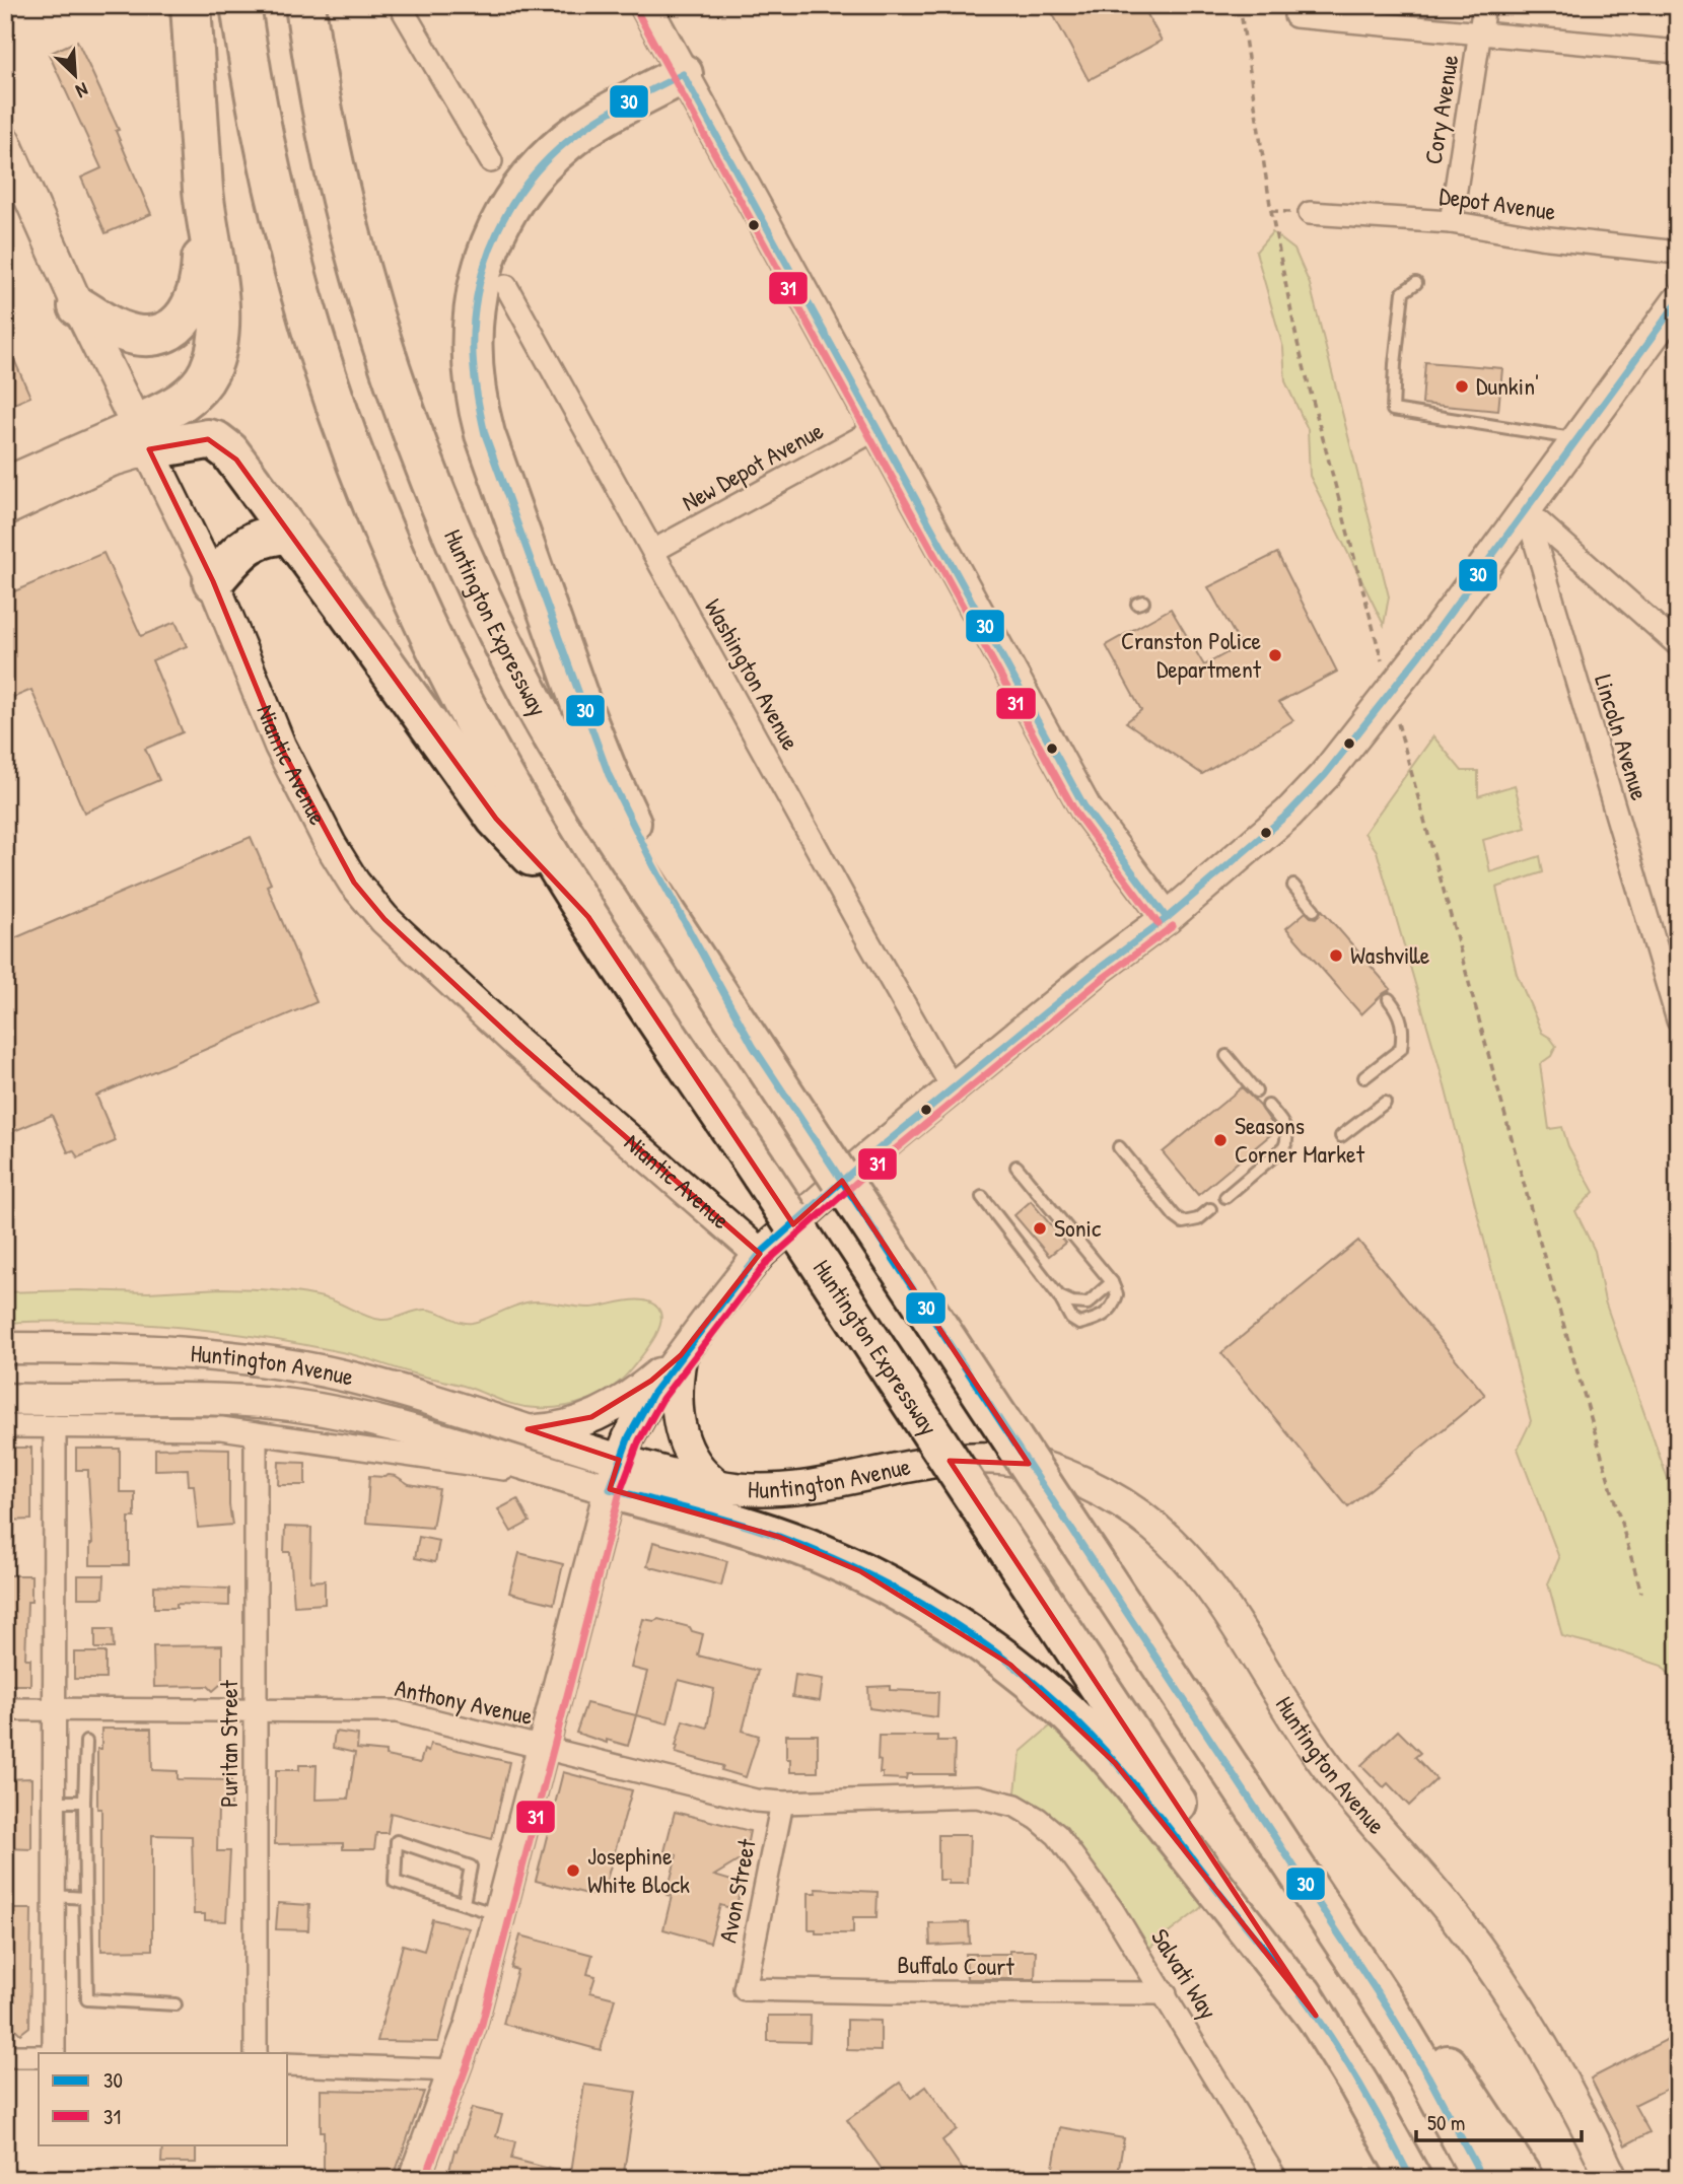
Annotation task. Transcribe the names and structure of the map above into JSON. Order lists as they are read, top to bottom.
{
  "streets": {
    "highway": ["Huntington Expressway"],
    "main road": ["Niantic Avenue", "Huntington Avenue"],
    "street": [
      "Cory Avenue",
      "Depot Avenue",
      "New Depot Avenue",
      "Washington Avenue",
      "Lincoln Avenue",
      "Anthony Avenue",
      "Puritan Street",
      "Avon Street",
      "Buffalo Court",
      "Salvati Way"
    ]
  },
  "crossings": [
    ["Cory Avenue", "Depot Avenue"],
    ["New Depot Avenue", "Washington Avenue"],
    ["Huntington Avenue", "Puritan Street"],
    ["Anthony Avenue", "Puritan Street"],
    ["Anthony Avenue", "Avon Street"],
    ["Anthony Avenue", "Salvati Way"],
    ["Avon Street", "Buffalo Court"],
    ["Buffalo Court", "Salvati Way"]
  ],
  "places": [
    "Dunkin'",
    "Cranston Police Department",
    "Washville",
    "Seasons Corner Market",
    "Sonic",
    "Josephine White Block"
  ],
  "lines": ["transit line 31", "transit line 30"],
  "legend": ["30", "31"],
  "scale_bar": "50 m",
  "north": "bottom right"
}
